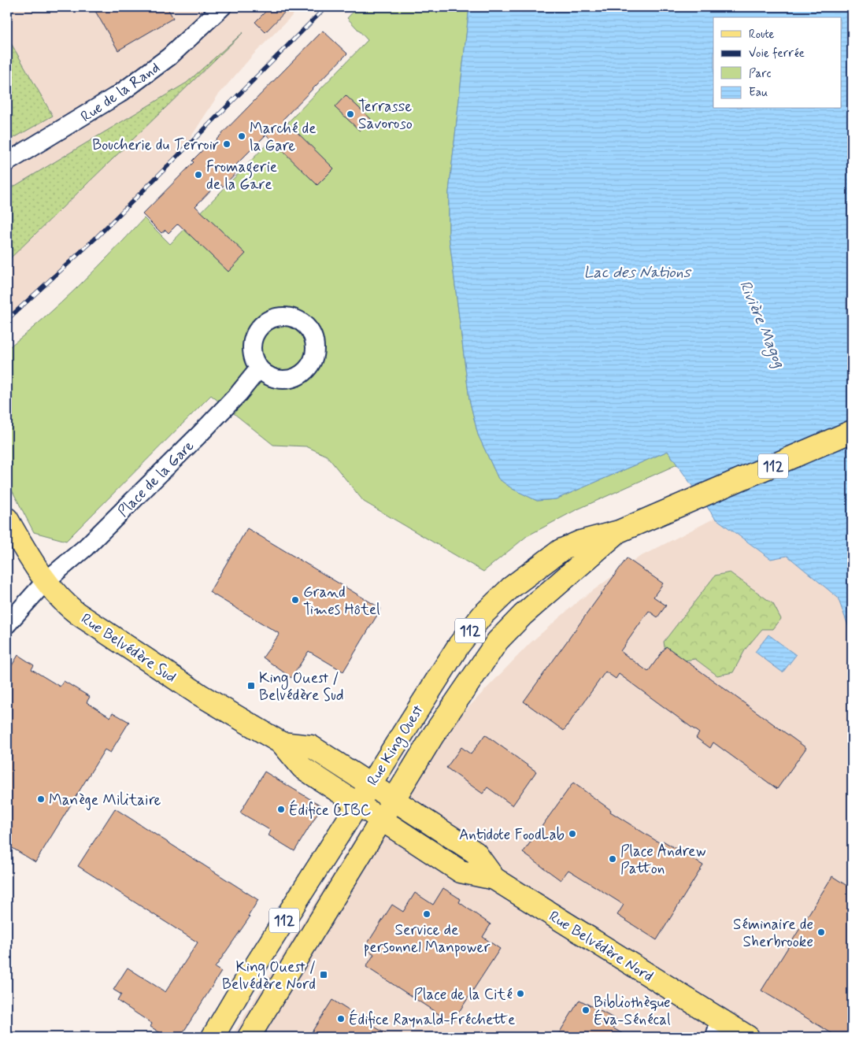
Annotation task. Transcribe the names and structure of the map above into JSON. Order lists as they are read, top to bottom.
{
  "streets": {
    "main road": [
      "112",
      "Rue Belvédère Sud",
      "Rue King Ouest",
      "Rue Belvédère Nord"
    ],
    "street": ["Rue de la Rand", "Place de la Gare"]
  },
  "crossings": [
    ["Place de la Gare", "Rue Belvédère Sud"],
    ["Rue Belvédère Sud", "Rue King Ouest"],
    ["Rue Belvédère Sud", "Rue Belvédère Nord"],
    ["Rue King Ouest", "Rue Belvédère Nord"]
  ],
  "water": ["Lac des Nations", "Rivière Magog"],
  "places": {
    "other": [
      "Terrasse Savoroso",
      "Marché de la Gare",
      "Boucherie du Terroir",
      "Fromagerie de la Gare",
      "Grand Times Hôtel",
      "Manège Militaire",
      "Édifice CIBC",
      "Antidote FoodLab",
      "Place Andrew Patton",
      "Service de personnel Manpower",
      "Séminaire de Sherbrooke",
      "Place de la Cité",
      "Bibliothèque Éva-Sénécal",
      "Édifice Raynald-Fréchette"
    ],
    "transit": ["King Ouest / Belvédère Sud", "King Ouest / Belvédère Nord"]
  },
  "legend": [
    "Route",
    "Voie ferrée",
    "Parc",
    "Eau"
  ]
}
